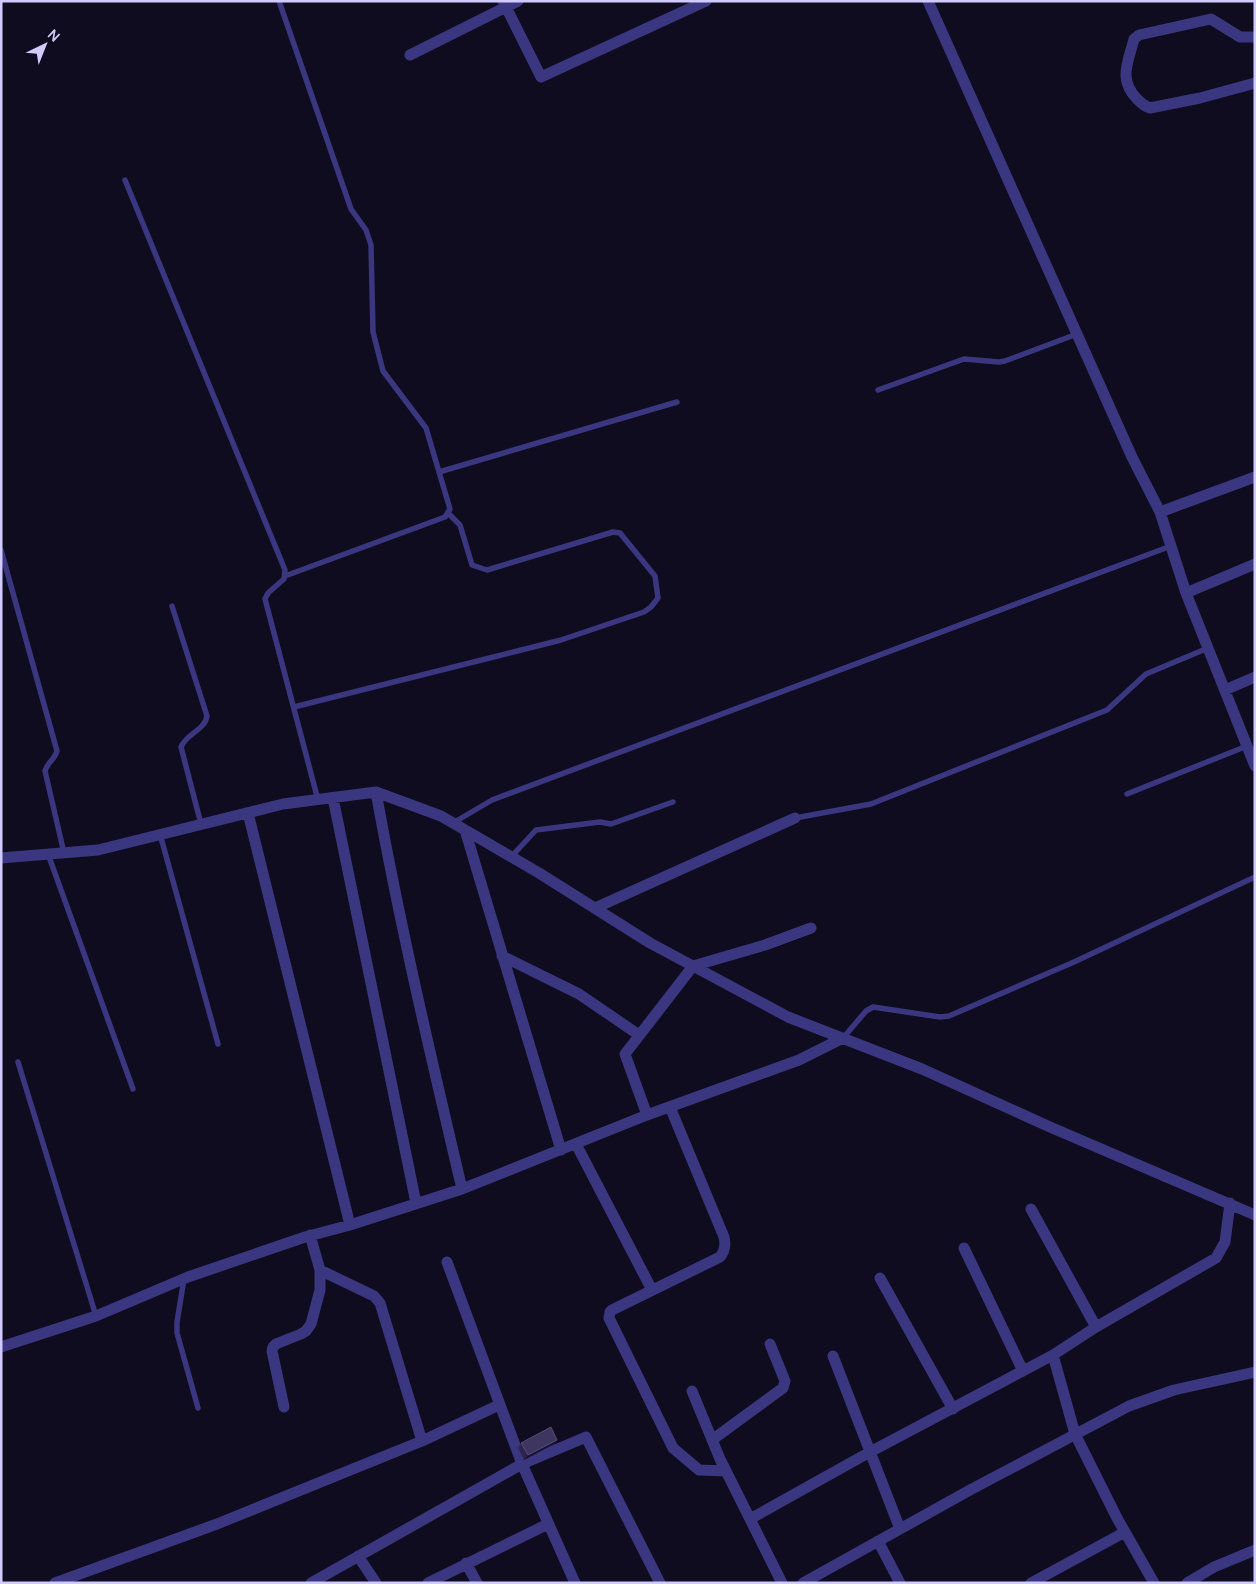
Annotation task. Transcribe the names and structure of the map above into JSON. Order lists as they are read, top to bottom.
{
  "north": "top right"
}
